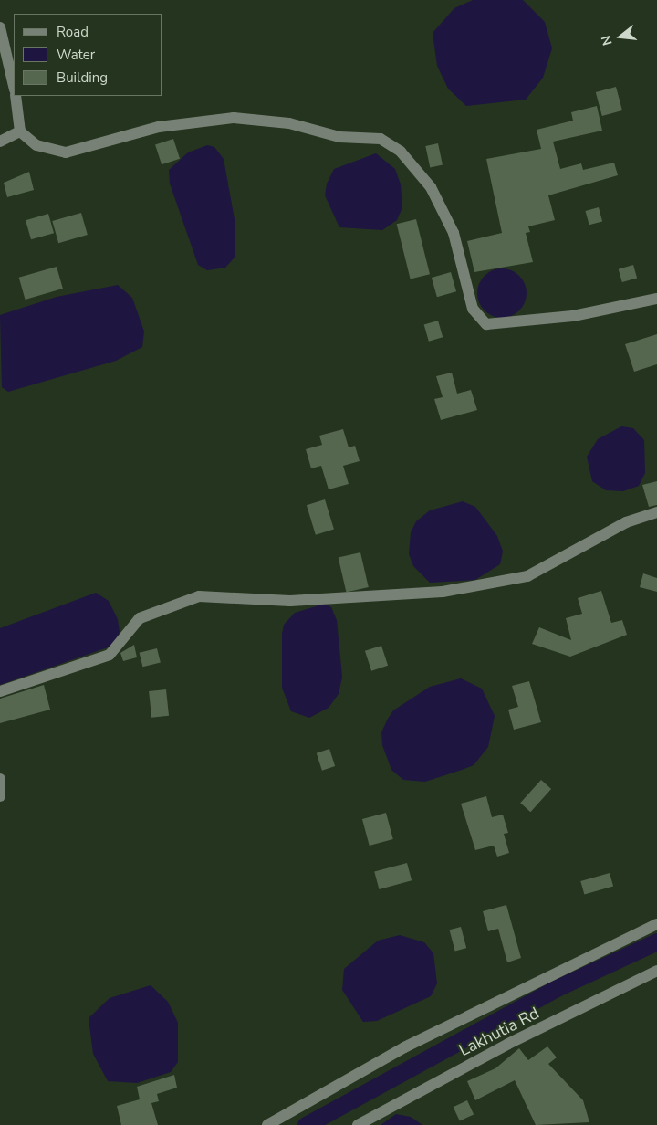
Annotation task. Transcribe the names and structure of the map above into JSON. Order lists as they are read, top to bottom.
{
  "streets": {
    "street": ["Lakhutia Rd"]
  },
  "legend": ["Road", "Water", "Building"],
  "north": "left"
}
